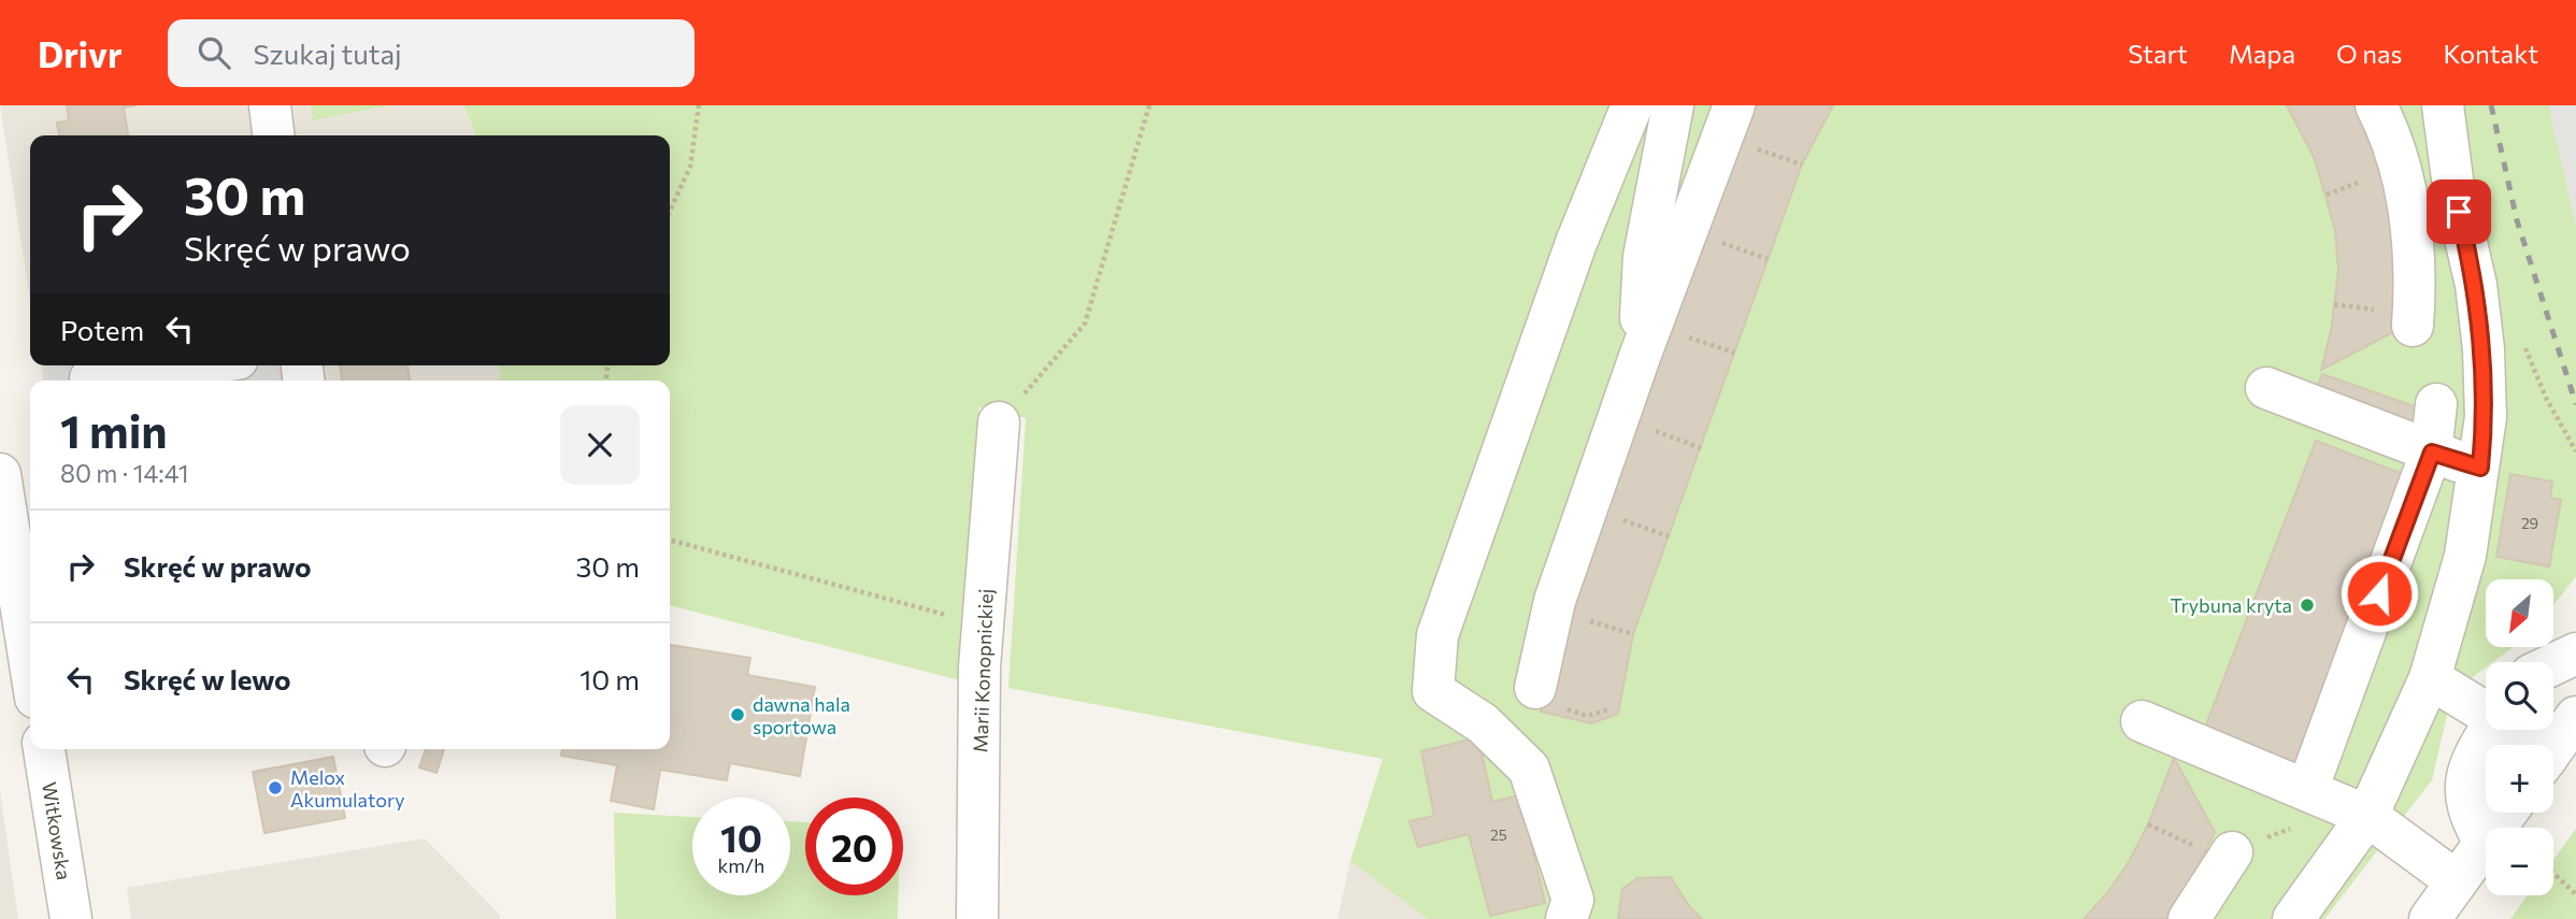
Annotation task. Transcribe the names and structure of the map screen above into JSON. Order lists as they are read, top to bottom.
{
  "streets": {
    "street": ["Marii Konopnickiej", "Witkowska"]
  },
  "places": ["Trybuna kryta", "dawna hala sportowa", "Melox Akumulatory"],
  "house_numbers": ["29", "25"],
  "north": "bottom left",
  "page": {
    "header": "Drivr",
    "search": "Szukaj tutaj",
    "nav": [
      "Start",
      "Mapa",
      "O nas",
      "Kontakt"
    ],
    "turn": ["30 m", "Skręć w prawo"],
    "then": "Potem",
    "heading": ["1 min", "80 m · 14:41"],
    "list": [
      {
        "name": "Skręć w prawo",
        "value": "30 m"
      },
      {
        "name": "Skręć w lewo",
        "value": "10 m"
      }
    ],
    "map_buttons": ["+", "−"],
    "speed": "10 km/h",
    "limit": "20"
  }
}
